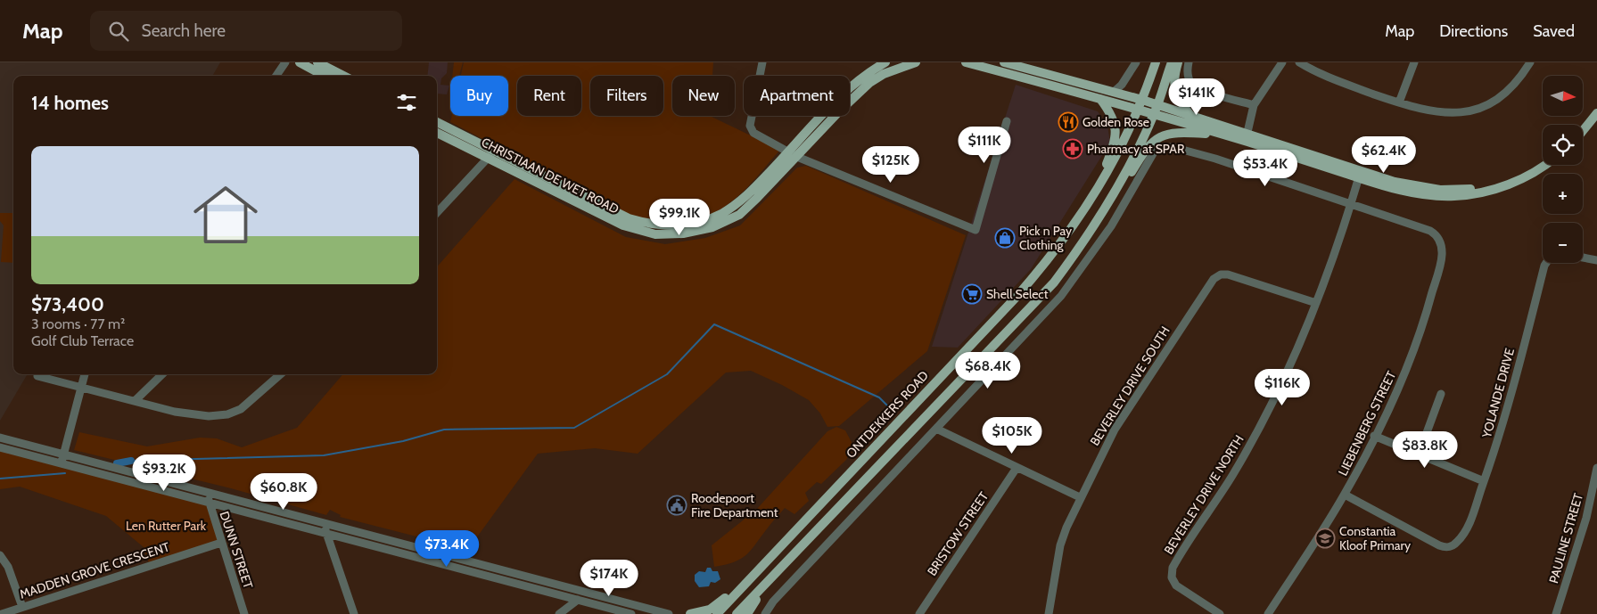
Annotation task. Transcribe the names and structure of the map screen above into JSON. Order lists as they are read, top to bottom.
{
  "streets": {
    "main road": ["CHRISTIAAN DE WET ROAD", "ONTDEKKERS ROAD"],
    "street": [
      "BEVERLEY DRIVE SOUTH",
      "YOLANDE DRIVE",
      "LIEBENBERG STREET",
      "BEVERLEY DRIVE NORTH",
      "BRISTOW STREET",
      "PAULINE STREET",
      "DUNN STREET",
      "MADDEN GROVE CRESCENT"
    ]
  },
  "crossings": [
    ["BEVERLEY DRIVE SOUTH", "BEVERLEY DRIVE NORTH"],
    ["YOLANDE DRIVE", "LIEBENBERG STREET"],
    ["LIEBENBERG STREET", "BEVERLEY DRIVE NORTH"],
    ["DUNN STREET", "MADDEN GROVE CRESCENT"]
  ],
  "parks": ["Len Rutter Park"],
  "places": {
    "restaurant": ["Golden Rose"],
    "pharmacy": ["Pharmacy at SPAR"],
    "shop": ["Pick n Pay Clothing"],
    "supermarket": ["Shell Select"],
    "public building": ["Roodepoort Fire Department"],
    "school or university": ["Constantia Kloof Primary"]
  },
  "north": "right",
  "page": {
    "header": "Map",
    "search": "Search here",
    "nav": ["Map", "Directions", "Saved"],
    "map_buttons": ["+", "−"],
    "chip": [
      "Buy",
      "Rent",
      "Filters",
      "New",
      "Apartment"
    ],
    "heading": "14 homes",
    "price": [
      "$141K",
      "$111K",
      "$62.4K",
      "$125K",
      "$53.4K",
      "$99.1K",
      "$68.4K",
      "$116K",
      "$105K",
      "$83.8K",
      "$93.2K",
      "$60.8K",
      "$73.4K",
      "$174K"
    ],
    "list": [
      {
        "name": "$73,400",
        "note": "3 rooms · 77 m² · Golf Club Terrace"
      }
    ]
  }
}
